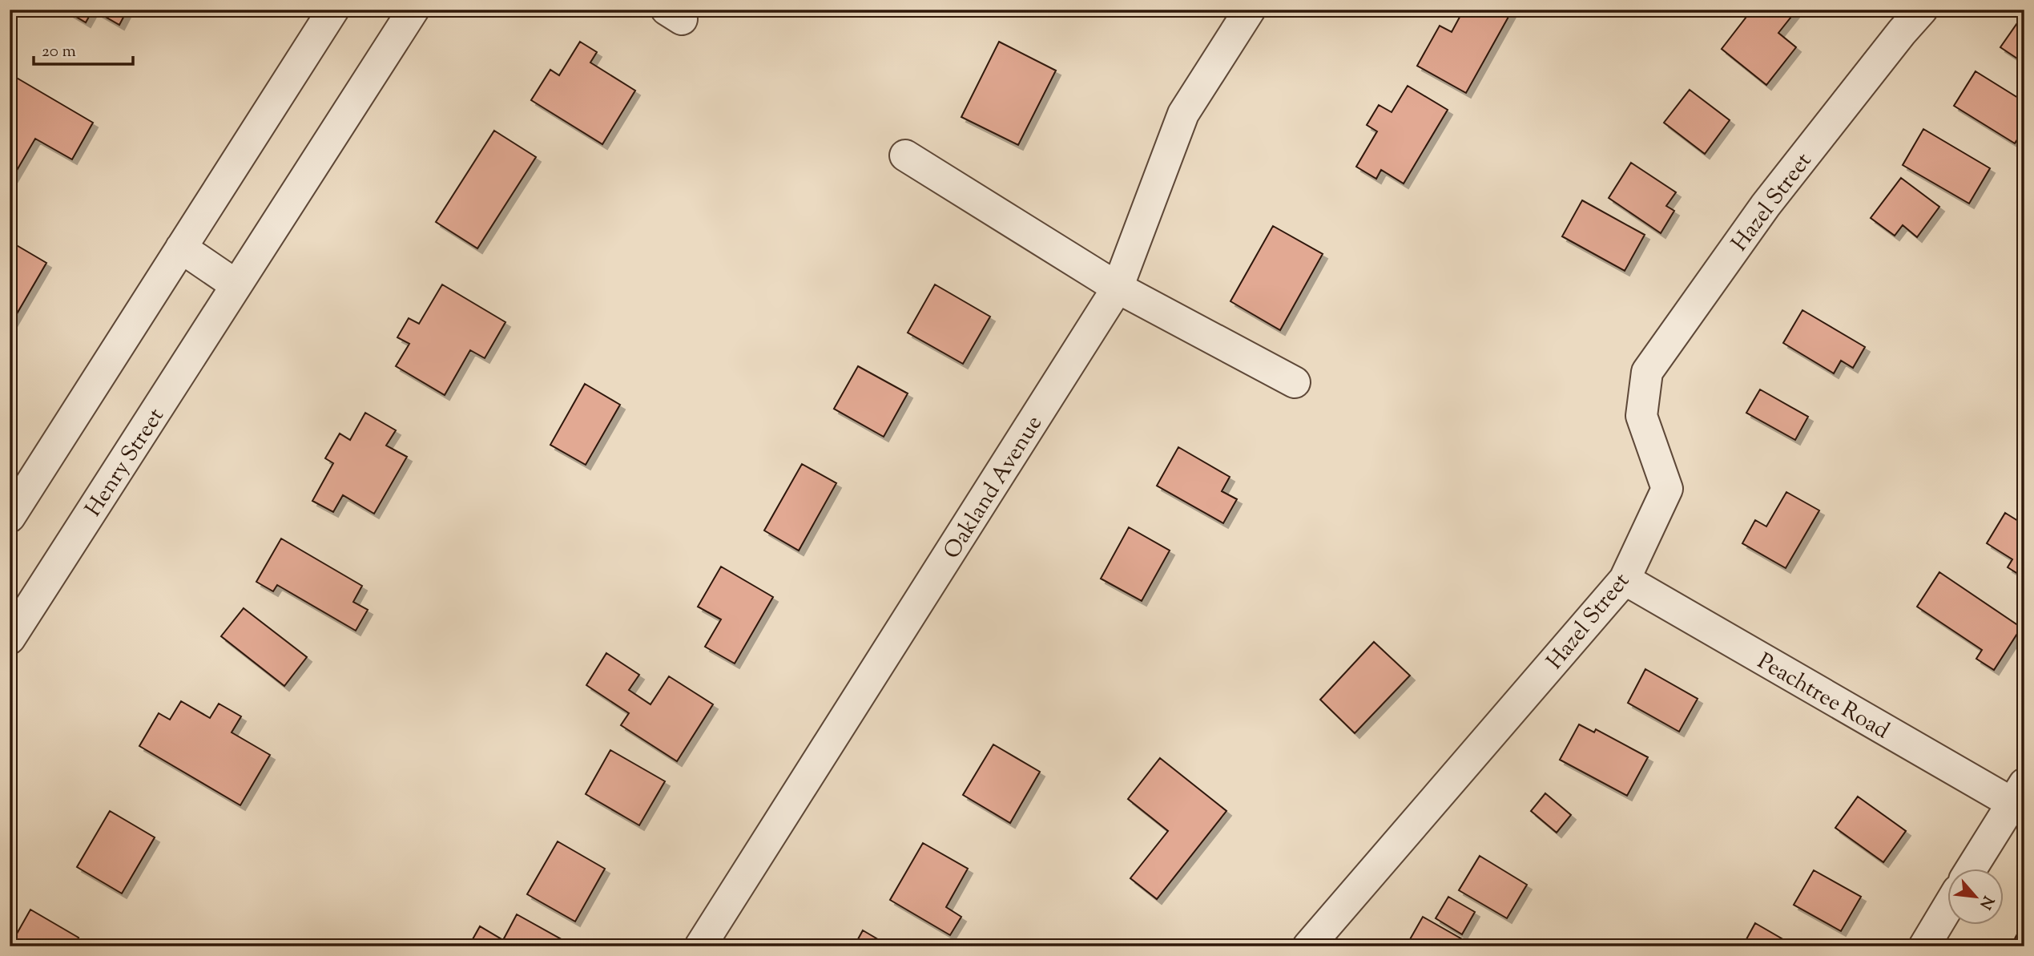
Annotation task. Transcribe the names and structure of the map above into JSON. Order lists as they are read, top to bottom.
{
  "streets": {
    "street": [
      "Hazel Street",
      "Henry Street",
      "Oakland Avenue",
      "Peachtree Road"
    ]
  },
  "crossings": [
    ["Hazel Street", "Peachtree Road"]
  ],
  "scale_bar": "20 m",
  "north": "bottom right"
}
